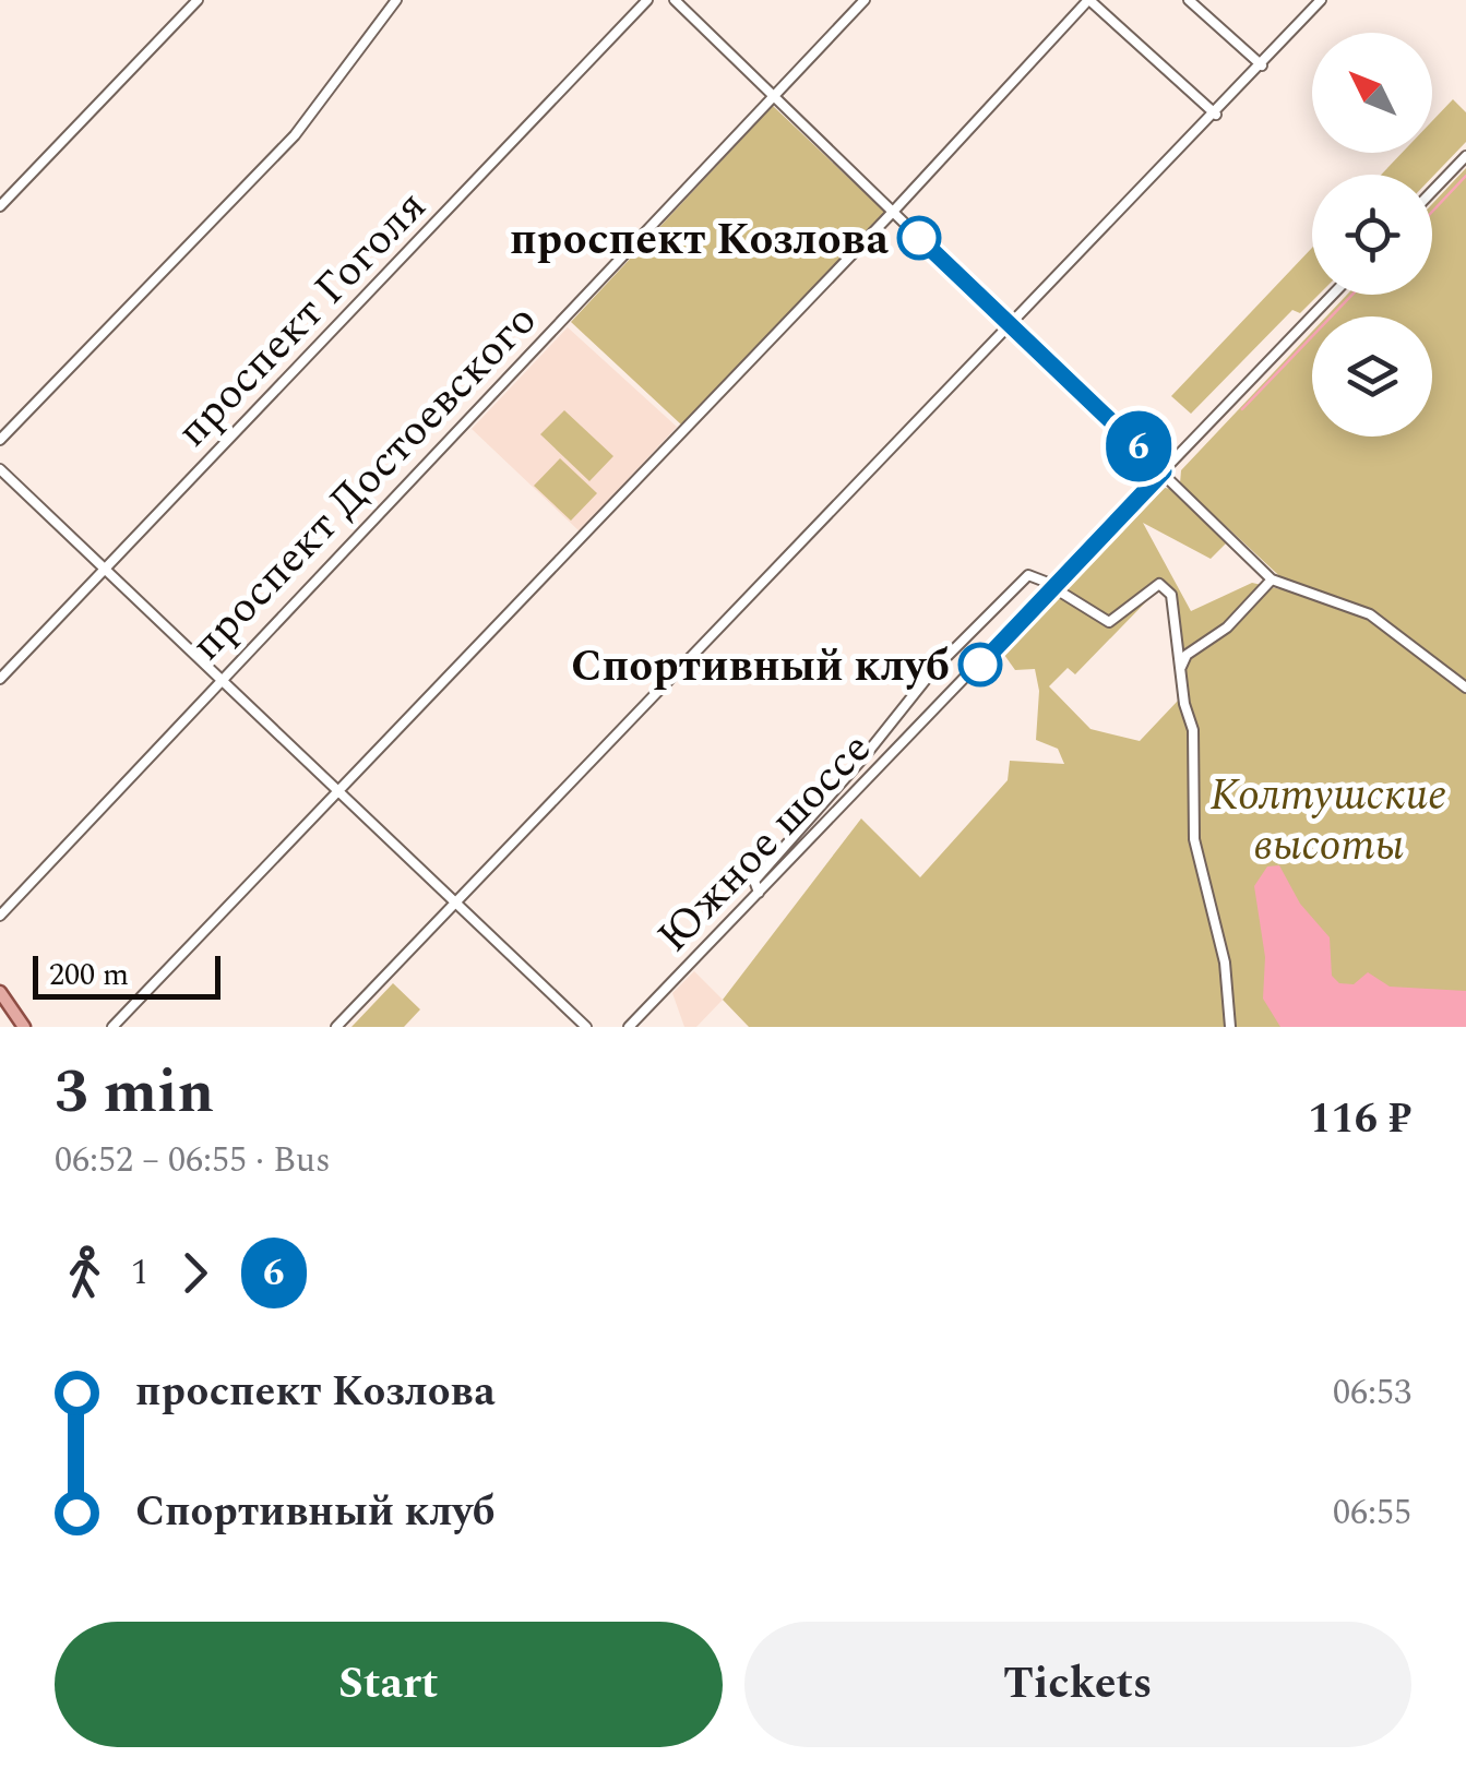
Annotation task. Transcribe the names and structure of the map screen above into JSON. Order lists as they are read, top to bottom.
{
  "streets": {
    "street": ["проспект Гоголя", "проспект Достоевского", "Южное шоссе"]
  },
  "parks": ["Колтушские высоты"],
  "places": ["проспект Козлова", "Спортивный клуб"],
  "lines": ["bus line 6"],
  "scale_bar": "200 m",
  "north": "top left",
  "page": {
    "on_map": "6",
    "scale": "200 m",
    "heading": ["3 min", "06:52 – 06:55 · Bus", "116 ₽"],
    "legs": ["1", "6"],
    "list": [
      {
        "name": "проспект Козлова",
        "value": "06:53"
      },
      {
        "name": "Спортивный клуб",
        "value": "06:55"
      }
    ],
    "buttons": ["Start", "Tickets"]
  }
}
